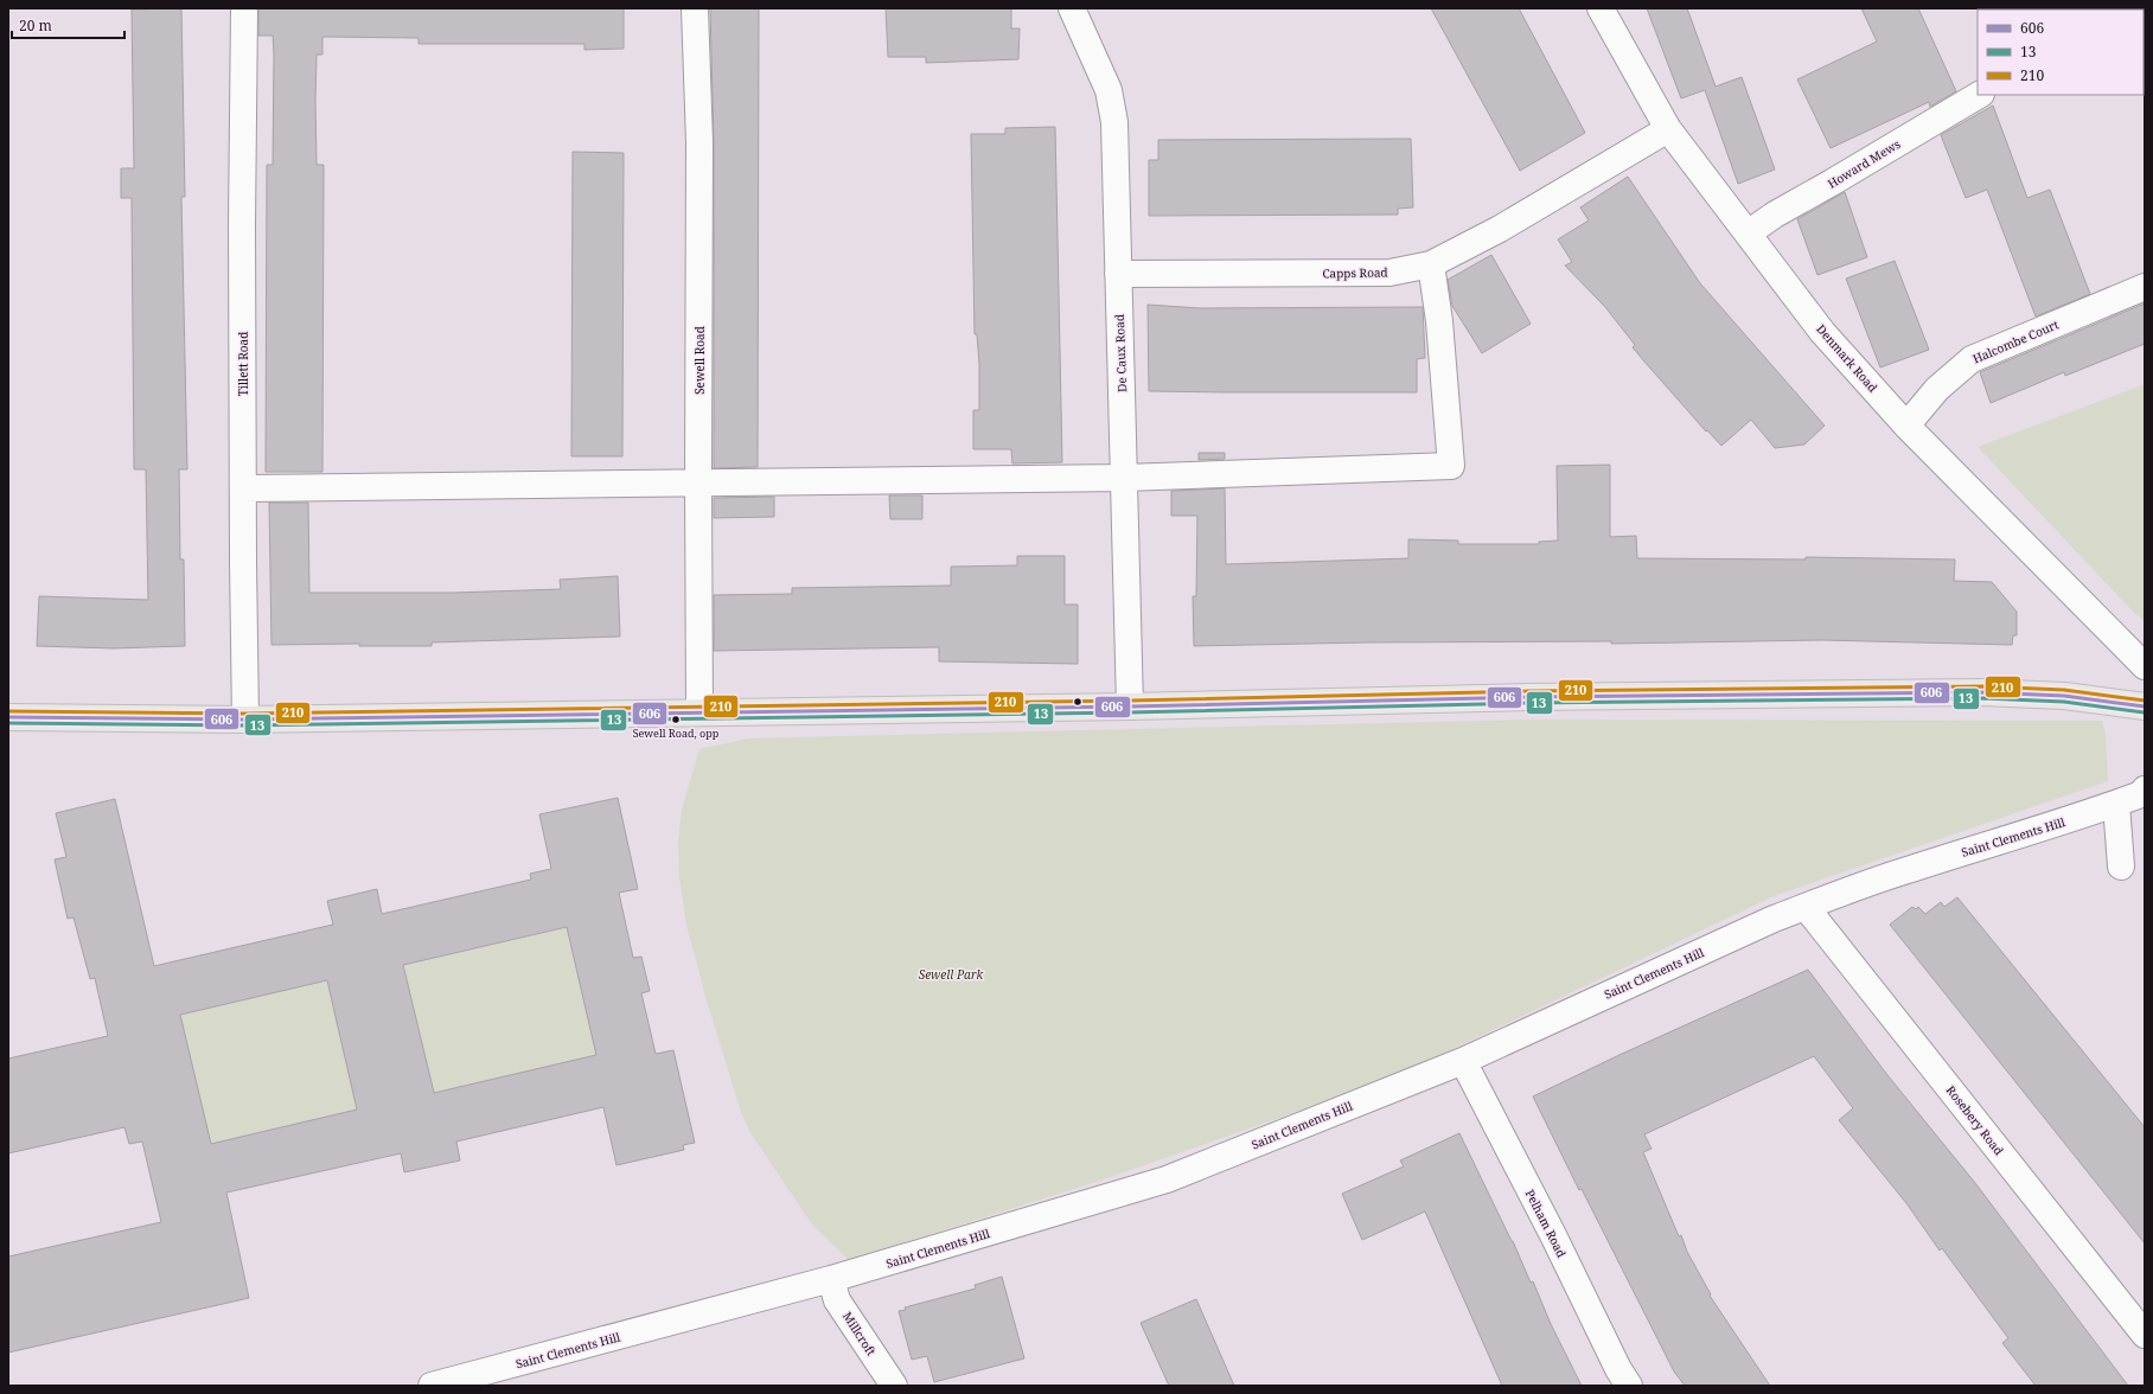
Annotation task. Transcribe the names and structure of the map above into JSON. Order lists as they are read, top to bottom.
{
  "streets": {
    "street": [
      "Howard Mews",
      "Capps Road",
      "Halcombe Court",
      "De Caux Road",
      "Denmark Road",
      "Sewell Road",
      "Tillett Road",
      "Saint Clements Hill",
      "Rosebery Road",
      "Pelham Road",
      "Millcroft"
    ]
  },
  "crossings": [
    ["Howard Mews", "Denmark Road"],
    ["Capps Road", "De Caux Road"],
    ["Capps Road", "Denmark Road"],
    ["Halcombe Court", "Denmark Road"],
    ["Saint Clements Hill", "Rosebery Road"],
    ["Saint Clements Hill", "Pelham Road"],
    ["Saint Clements Hill", "Millcroft"]
  ],
  "parks": ["Sewell Park"],
  "places": ["Sewell Road, opp"],
  "lines": ["transit line 210", "transit line 606", "transit line 13"],
  "legend": ["606", "13", "210"],
  "scale_bar": "20 m"
}
